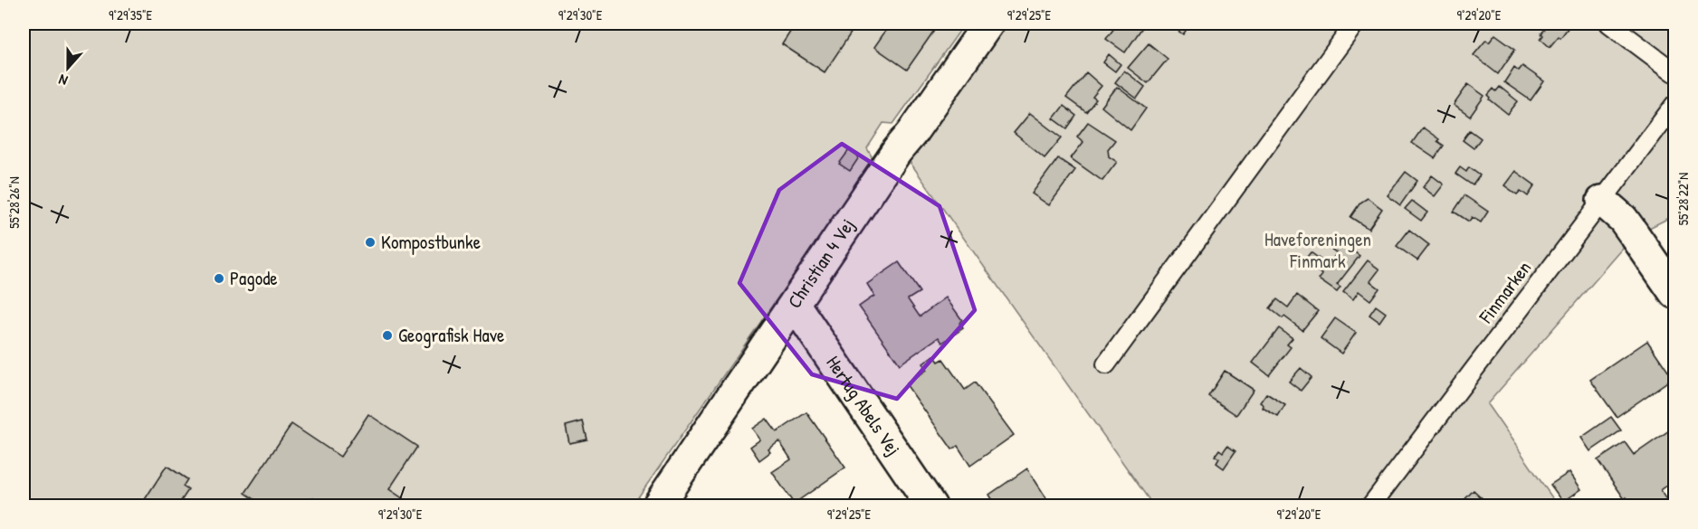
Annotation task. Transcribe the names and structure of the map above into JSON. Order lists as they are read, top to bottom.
{
  "streets": {
    "street": ["Christian 4 Vej", "Hertug Abels Vej"],
    "lane": ["Finmarken"]
  },
  "crossings": [
    ["Christian 4 Vej", "Hertug Abels Vej"]
  ],
  "parks": ["Haveforeningen Finmark"],
  "places": ["Kompostbunke", "Pagode", "Geografisk Have"],
  "north": "bottom",
  "coordinates": [
    "9°29'35\"E",
    "9°29'30\"E",
    "9°29'25\"E",
    "9°29'20\"E",
    "55°28'22\"N",
    "55°28'26\"N"
  ]
}
